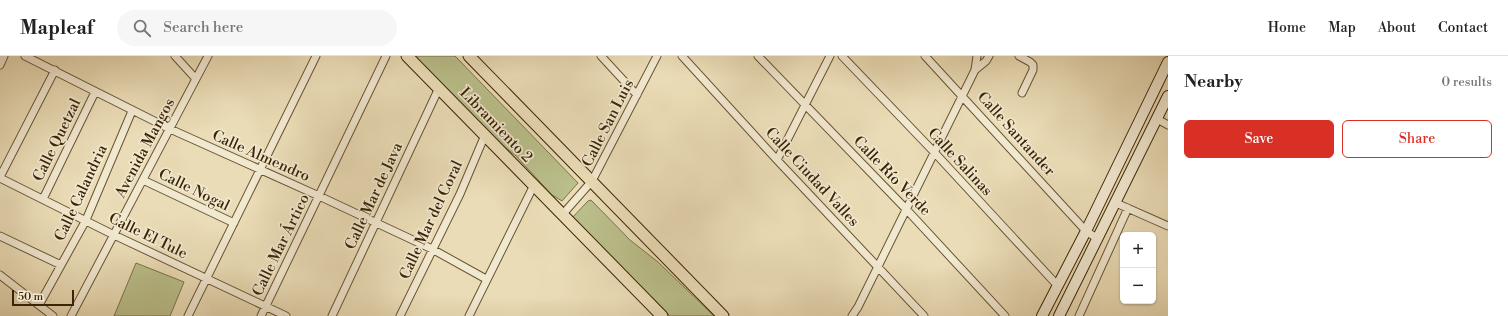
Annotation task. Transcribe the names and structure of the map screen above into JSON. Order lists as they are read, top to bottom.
{
  "streets": {
    "main road": ["Libramiento 2"],
    "street": [
      "Calle San Luis",
      "Calle Santander",
      "Calle Quetzal",
      "Avenida Mangos",
      "Calle Almendro",
      "Calle Salinas",
      "Calle Río Verde",
      "Calle Ciudad Valles",
      "Calle Nogal",
      "Calle Calandria",
      "Calle Mar de Java",
      "Calle Mar del Coral",
      "Calle El Tule",
      "Calle Mar Ártico"
    ]
  },
  "crossings": [
    ["Calle San Luis", "Libramiento 2"],
    ["Libramiento 2", "Calle Mar de Java"],
    ["Libramiento 2", "Calle Mar del Coral"],
    ["Calle Quetzal", "Calle Almendro"],
    ["Calle Quetzal", "Calle El Tule"],
    ["Avenida Mangos", "Calle Almendro"],
    ["Avenida Mangos", "Calle Nogal"],
    ["Avenida Mangos", "Calle El Tule"],
    ["Calle Almendro", "Calle Calandria"],
    ["Calle Almendro", "Calle Mar de Java"],
    ["Calle Almendro", "Calle Mar del Coral"],
    ["Calle Almendro", "Calle Mar Ártico"],
    ["Calle Calandria", "Calle El Tule"],
    ["Calle El Tule", "Calle Mar Ártico"]
  ],
  "scale_bar": "50 m",
  "page": {
    "header": "Mapleaf",
    "search": "Search here",
    "nav": [
      "Home",
      "Map",
      "About",
      "Contact"
    ],
    "heading": ["Nearby", "0 results"],
    "buttons": ["Save", "Share"],
    "map_buttons": ["+", "−"],
    "scale": "50 m"
  }
}
